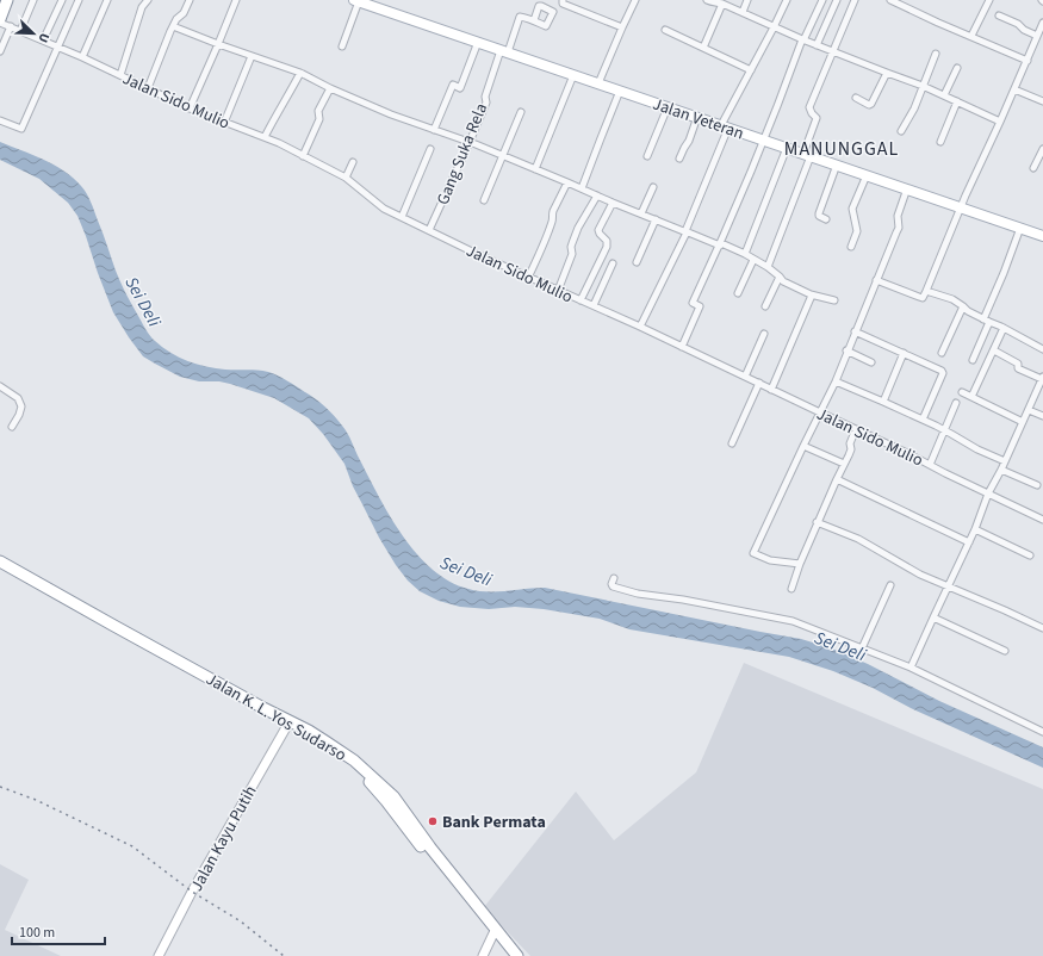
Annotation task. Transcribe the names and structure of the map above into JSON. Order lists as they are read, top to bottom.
{
  "streets": {
    "highway": ["Jalan K. L. Yos Sudarso"],
    "main road": ["Jalan Veteran"],
    "street": ["Jalan Sido Mulio", "Gang Suka Rela", "Jalan Kayu Putih"]
  },
  "crossings": [
    ["Jalan Sido Mulio", "Gang Suka Rela"],
    ["Jalan Veteran", "Gang Suka Rela"],
    ["Jalan K. L. Yos Sudarso", "Jalan Kayu Putih"]
  ],
  "districts": ["MANUNGGAL"],
  "water": ["Sei Deli"],
  "places": ["Bank Permata"],
  "scale_bar": "100 m",
  "north": "bottom right"
}
